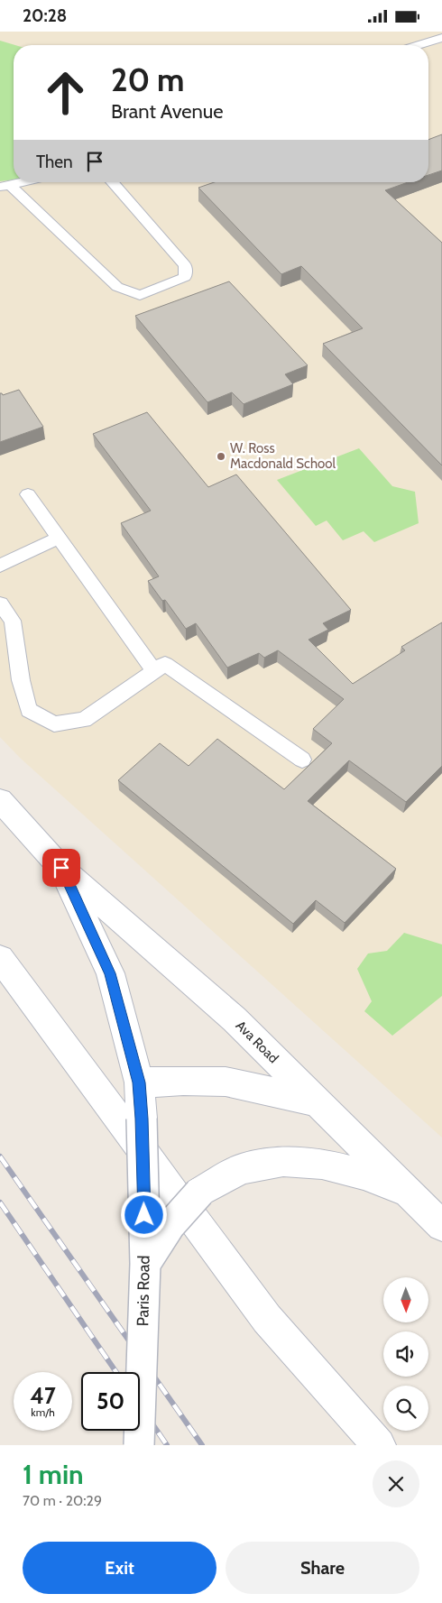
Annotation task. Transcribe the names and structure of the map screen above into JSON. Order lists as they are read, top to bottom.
{
  "streets": {
    "main road": ["Ava Road", "Paris Road"]
  },
  "crossings": [
    ["Ava Road", "Paris Road"]
  ],
  "places": ["W. Ross Macdonald School"],
  "north": "bottom",
  "page": {
    "status": "20:28",
    "turn": ["20 m", "Brant Avenue"],
    "then": "Then",
    "speed": "47 km/h",
    "limit": "50",
    "heading": ["1 min", "70 m · 20:29"],
    "buttons": ["Exit", "Share"]
  }
}
